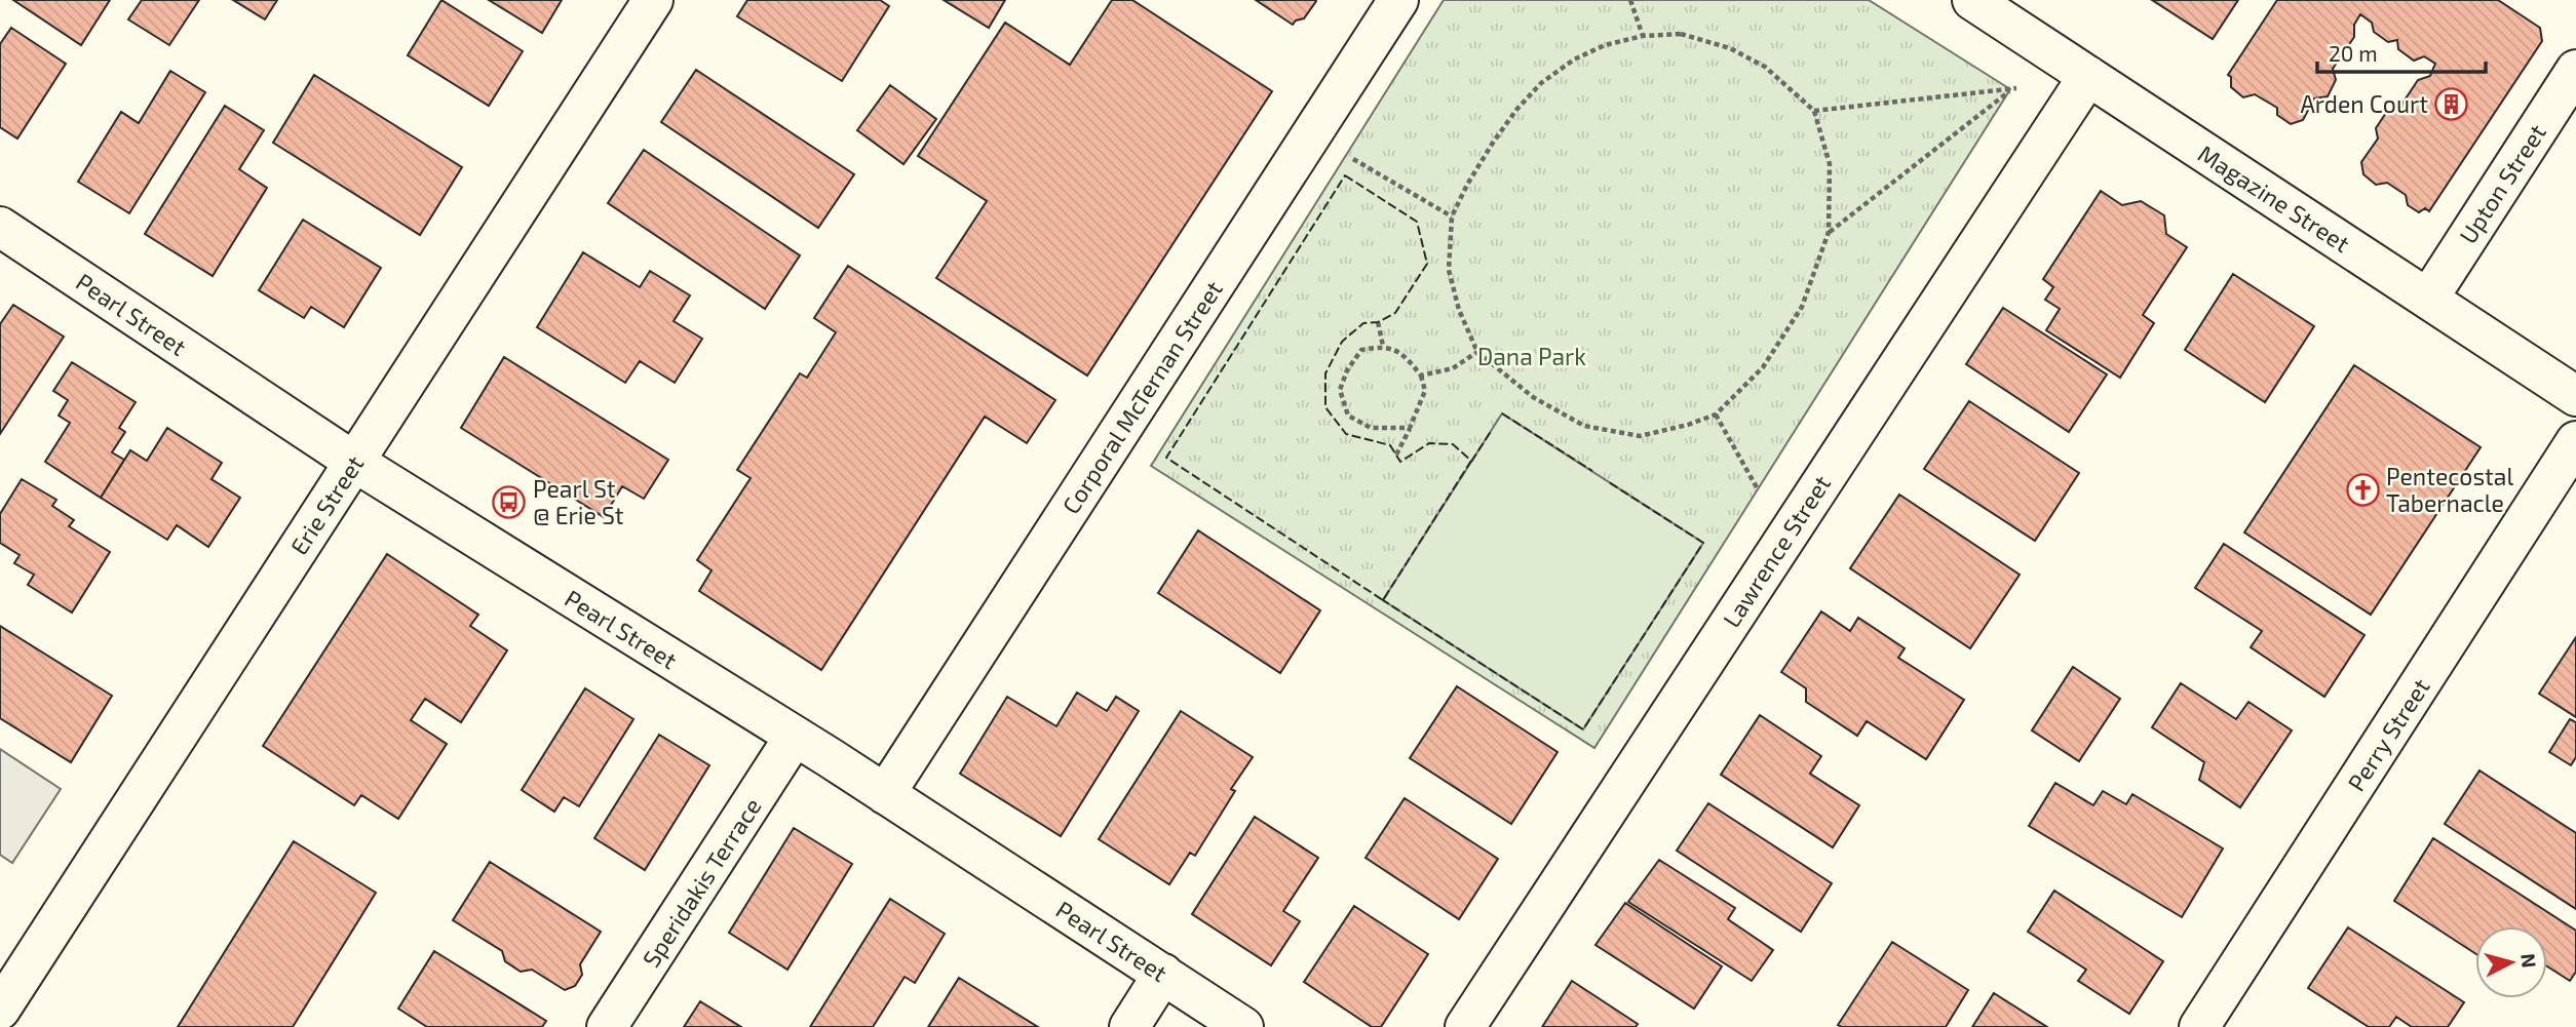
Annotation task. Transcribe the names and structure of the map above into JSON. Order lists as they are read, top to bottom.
{
  "streets": {
    "street": [
      "Upton Street",
      "Magazine Street",
      "Pearl Street",
      "Corporal McTernan Street",
      "Erie Street",
      "Lawrence Street",
      "Perry Street",
      "Speridakis Terrace"
    ]
  },
  "crossings": [
    ["Upton Street", "Magazine Street"],
    ["Magazine Street", "Lawrence Street"],
    ["Pearl Street", "Corporal McTernan Street"],
    ["Pearl Street", "Erie Street"],
    ["Pearl Street", "Speridakis Terrace"]
  ],
  "parks": ["Dana Park"],
  "places": {
    "building": ["Arden Court"],
    "church": ["Pentecostal Tabernacle"],
    "bus stop": ["Pearl St @ Erie St"]
  },
  "scale_bar": "20 m",
  "north": "right"
}
